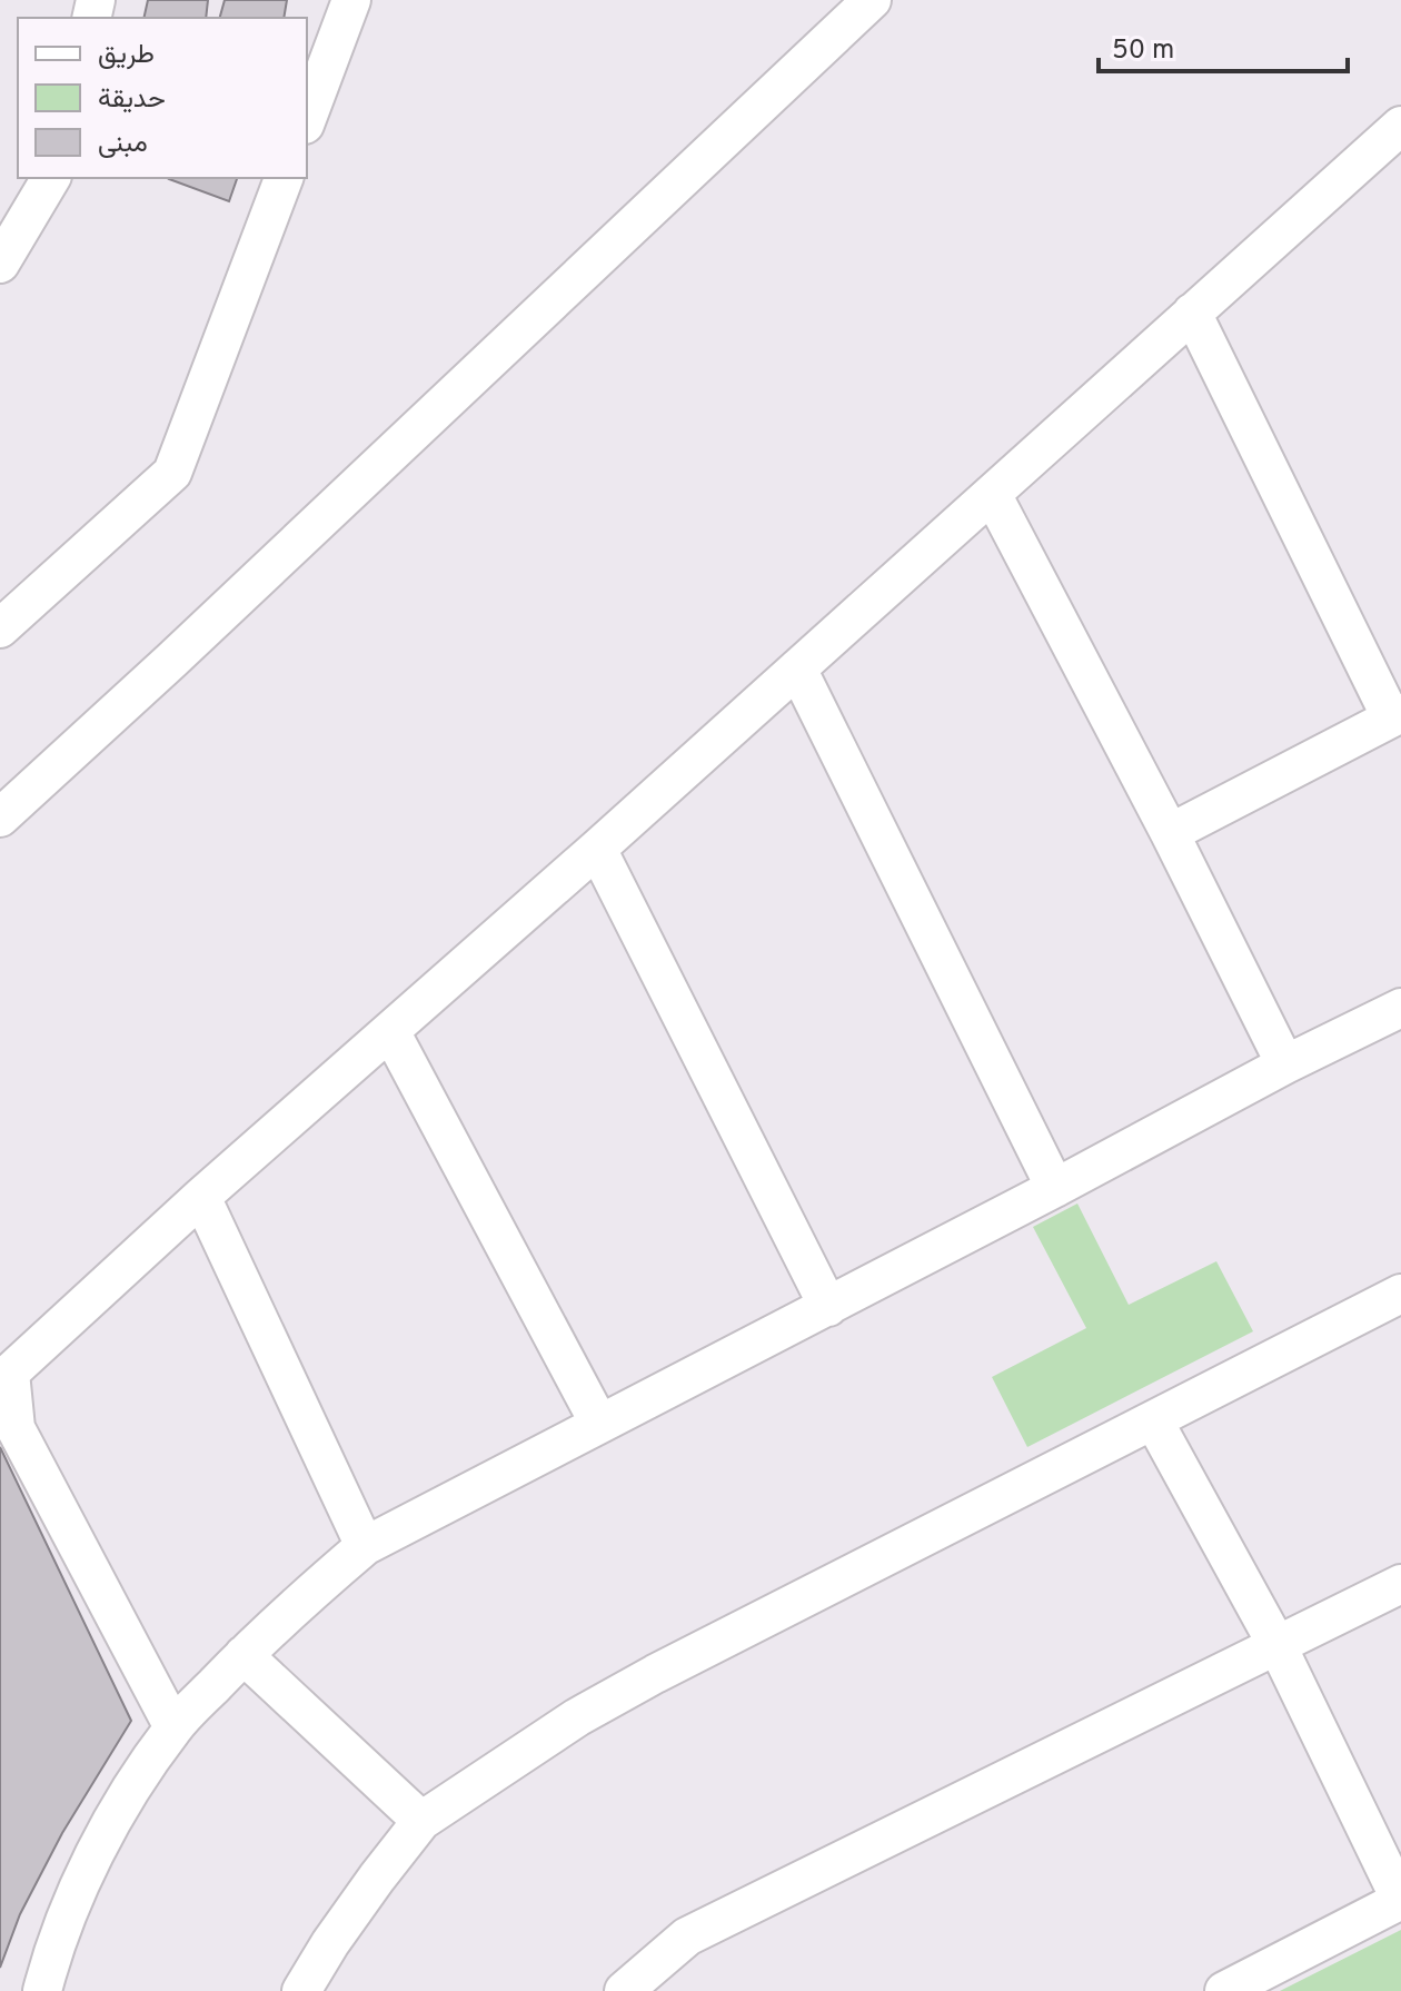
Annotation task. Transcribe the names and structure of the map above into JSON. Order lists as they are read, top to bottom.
{
  "legend": ["طريق", "حديقة", "مبنى"],
  "scale_bar": "50 m"
}
